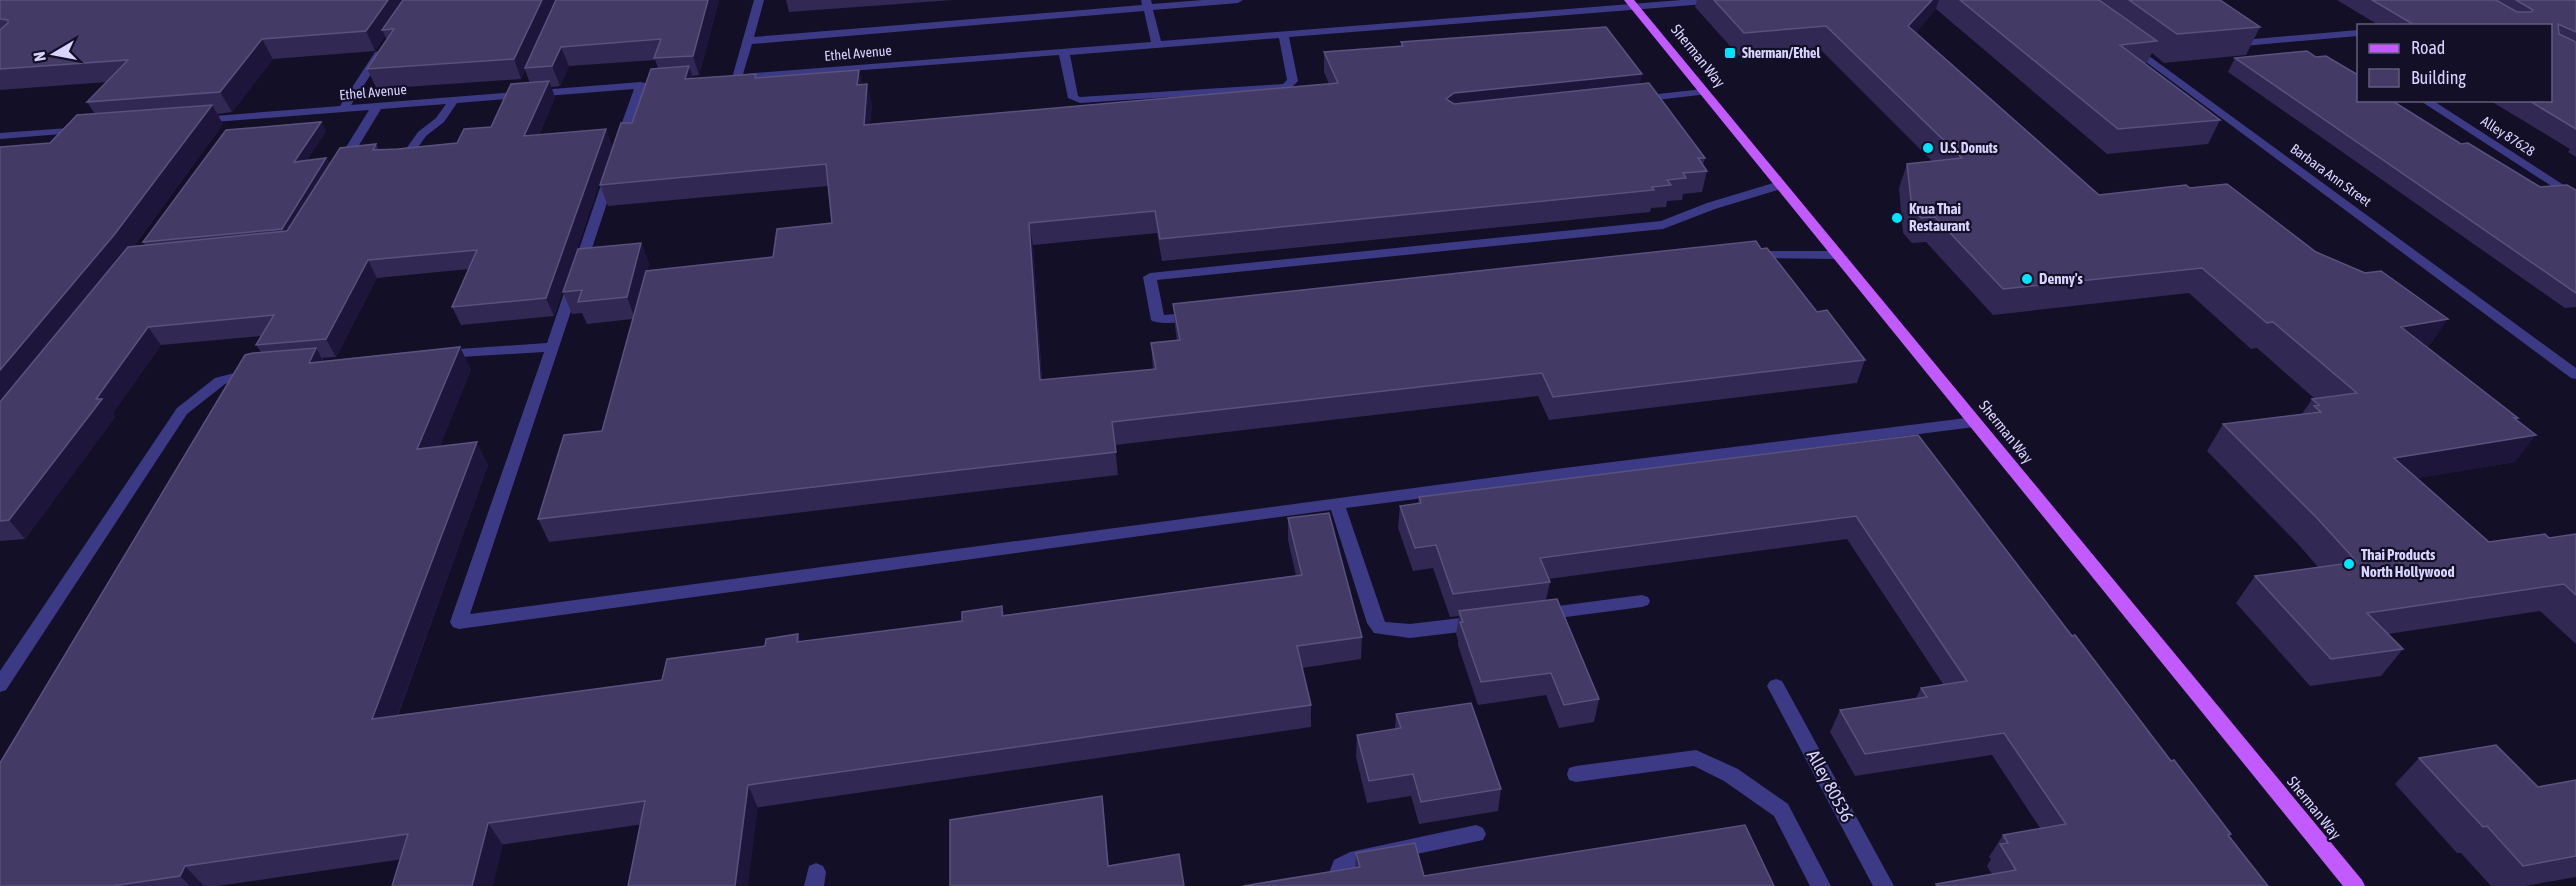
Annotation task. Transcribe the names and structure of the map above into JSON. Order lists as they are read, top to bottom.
{
  "streets": {
    "main road": ["Sherman Way"],
    "street": [
      "Ethel Avenue",
      "Alley 87628",
      "Barbara Ann Street",
      "Alley 80536"
    ]
  },
  "crossings": [
    ["Ethel Avenue", "Sherman Way"]
  ],
  "places": {
    "transit": ["Sherman/Ethel"],
    "other": [
      "U.S. Donuts",
      "Krua Thai Restaurant",
      "Denny's",
      "Thai Products North Hollywood"
    ]
  },
  "legend": ["Road", "Building"],
  "north": "left"
}
